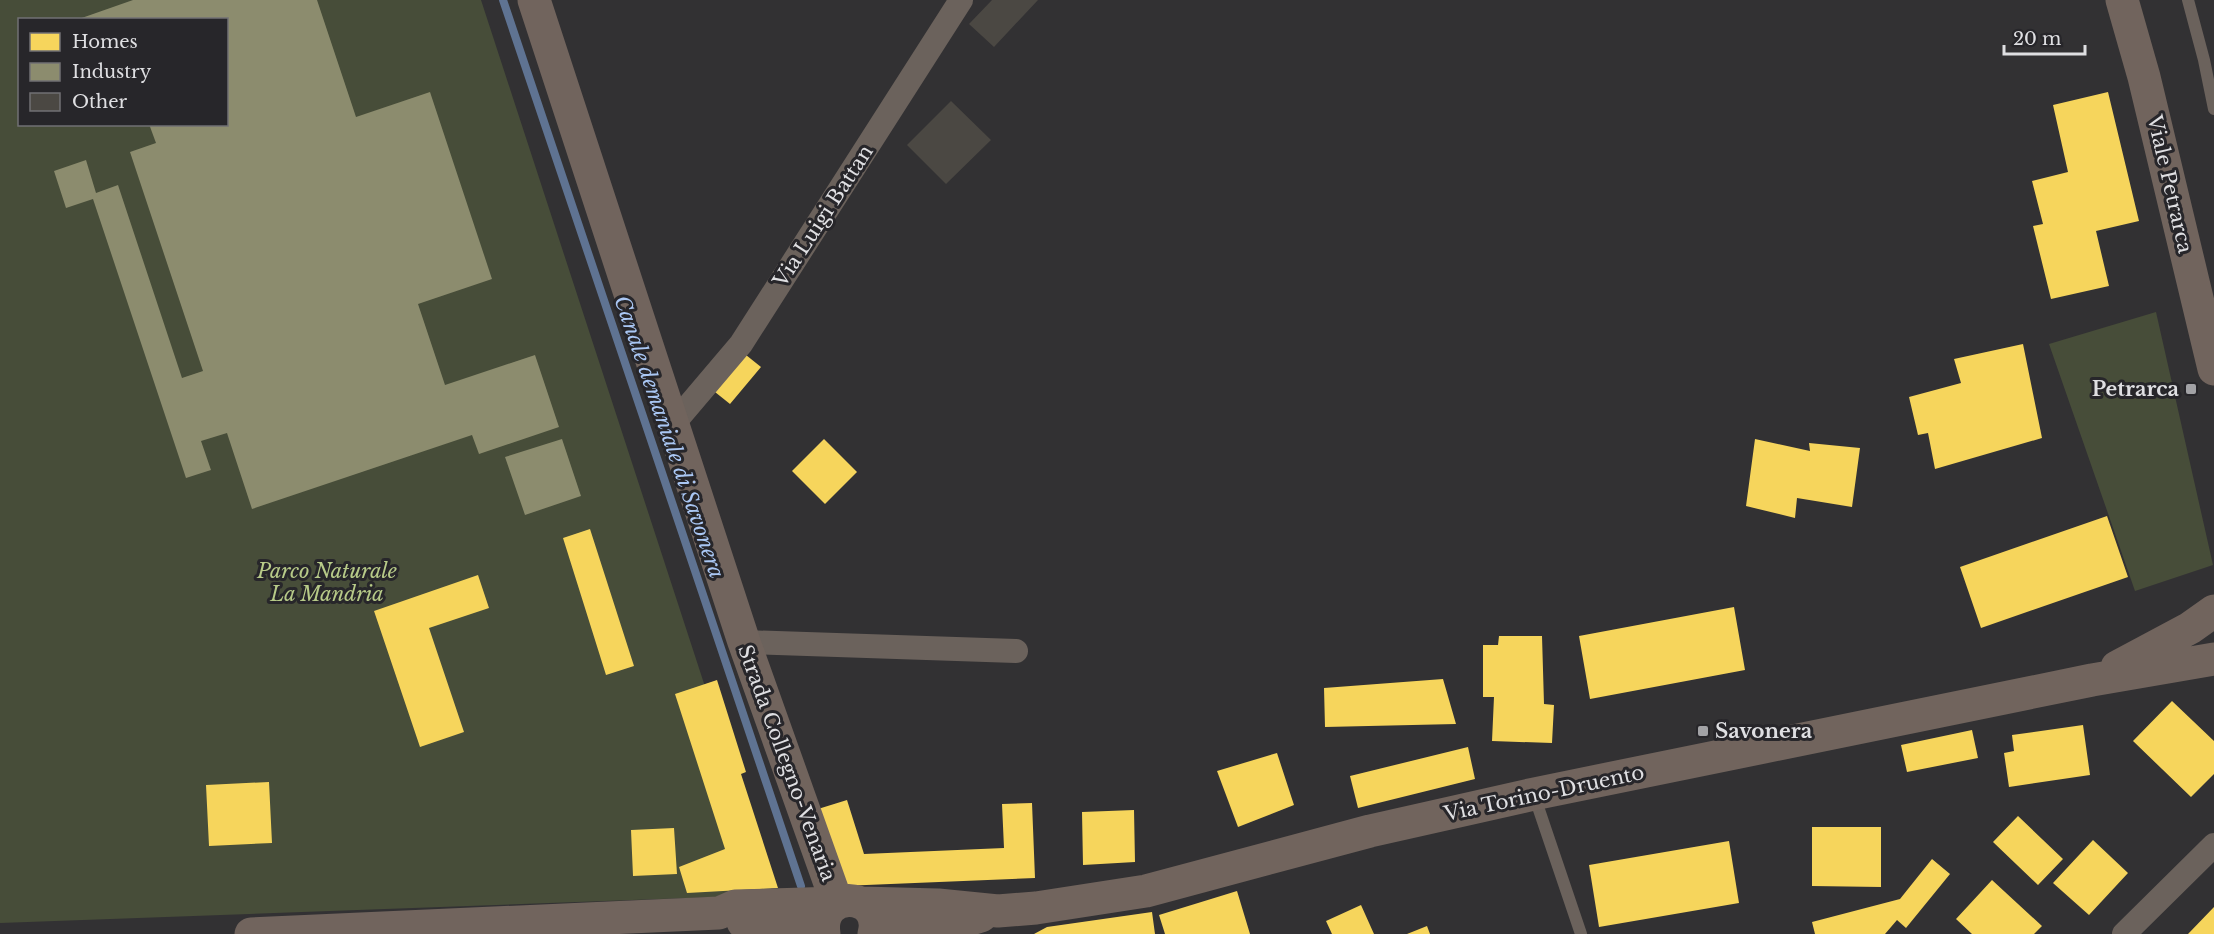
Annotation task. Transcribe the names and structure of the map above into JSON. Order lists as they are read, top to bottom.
{
  "streets": {
    "street": [
      "Viale Petrarca",
      "Via Luigi Battan",
      "Strada Collegno-Venaria",
      "Via Torino-Druento"
    ]
  },
  "crossings": [
    ["Via Luigi Battan", "Strada Collegno-Venaria"],
    ["Strada Collegno-Venaria", "Via Torino-Druento"]
  ],
  "water": ["Canale demaniale di Savonera"],
  "parks": ["Parco Naturale La Mandria"],
  "places": {
    "transit": ["Petrarca", "Savonera"]
  },
  "legend": ["Homes", "Industry", "Other"],
  "scale_bar": "20 m"
}
